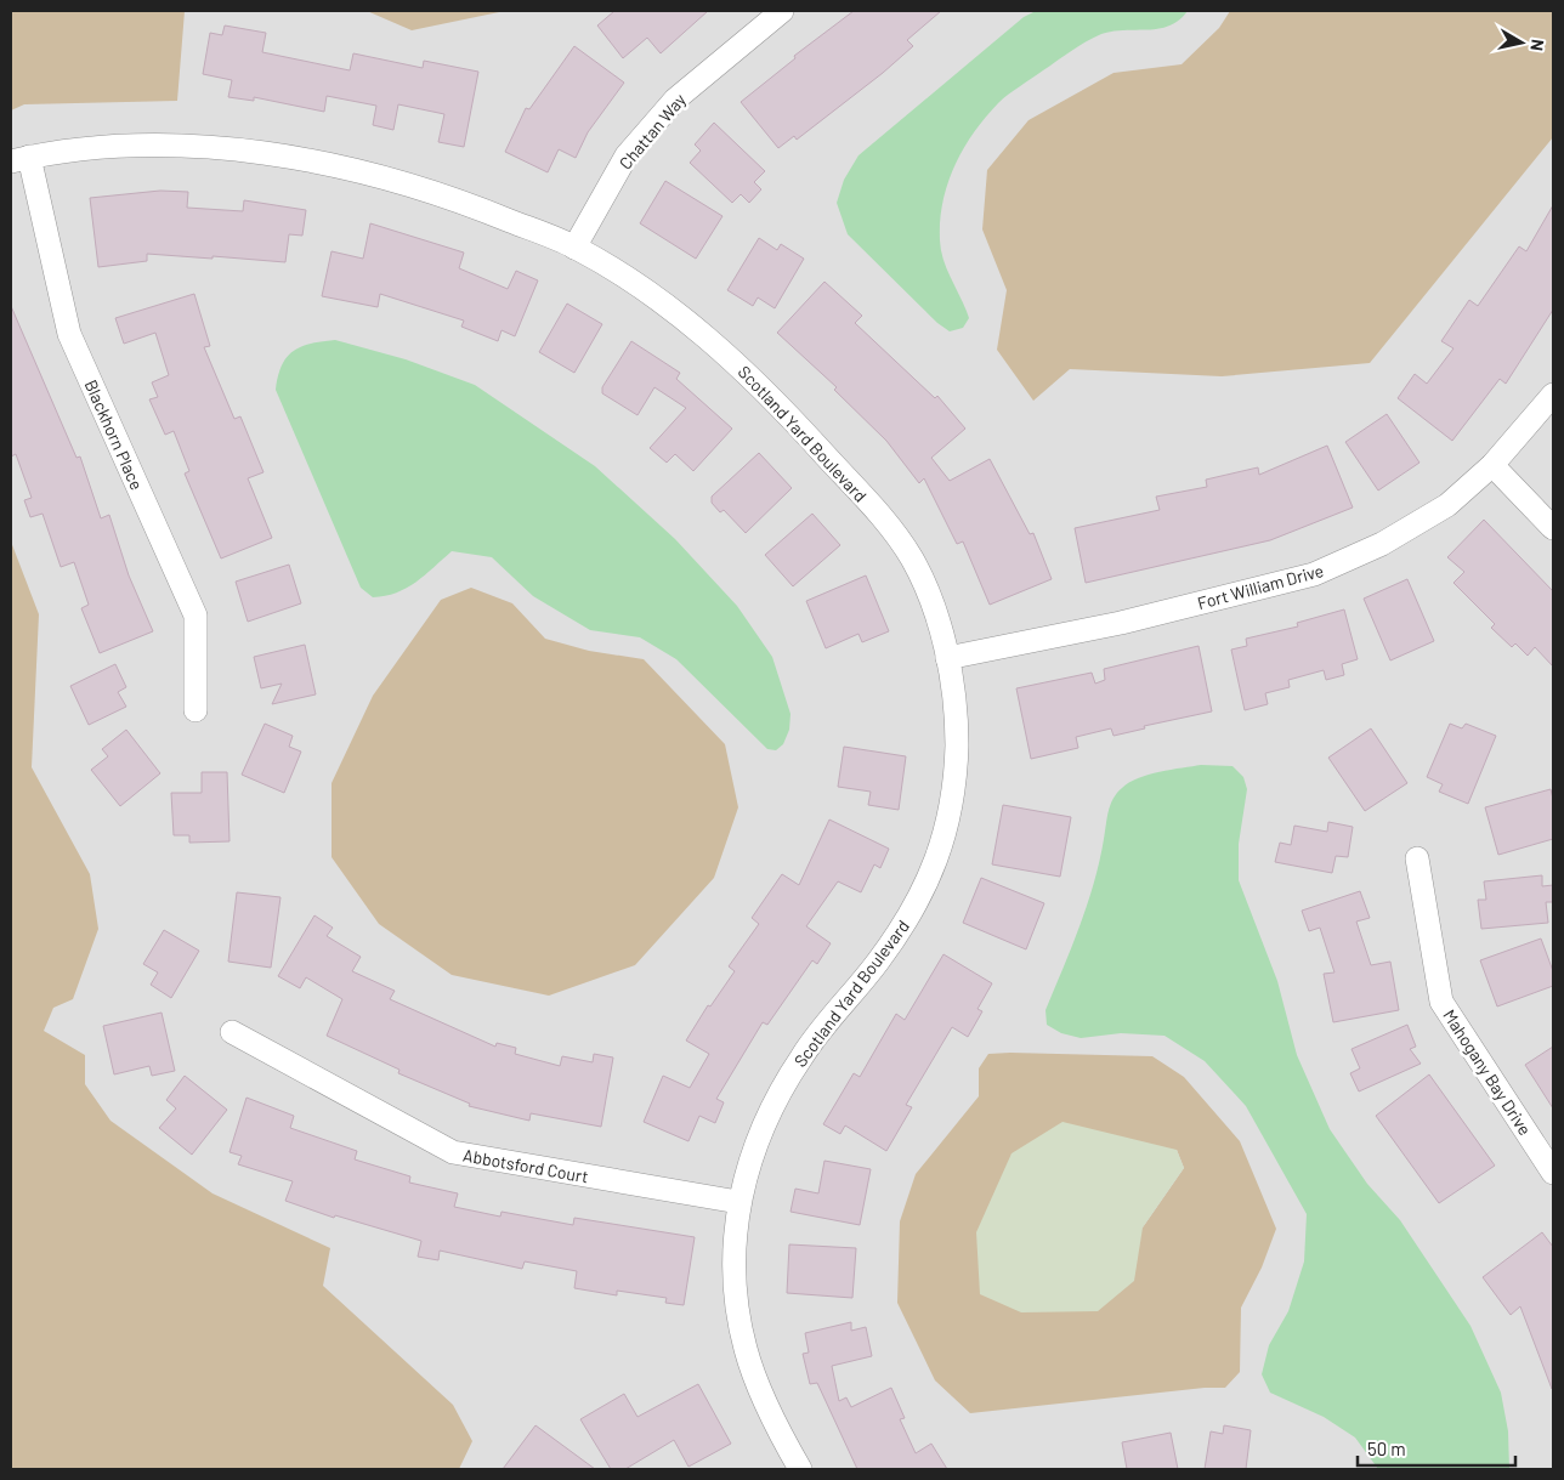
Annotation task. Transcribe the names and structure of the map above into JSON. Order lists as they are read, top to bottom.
{
  "streets": {
    "street": [
      "Chattan Way",
      "Scotland Yard Boulevard",
      "Blackhorn Place",
      "Fort William Drive",
      "Mahogany Bay Drive",
      "Abbotsford Court"
    ]
  },
  "crossings": [
    ["Chattan Way", "Scotland Yard Boulevard"],
    ["Scotland Yard Boulevard", "Blackhorn Place"],
    ["Scotland Yard Boulevard", "Fort William Drive"],
    ["Scotland Yard Boulevard", "Abbotsford Court"]
  ],
  "scale_bar": "50 m",
  "north": "right"
}
